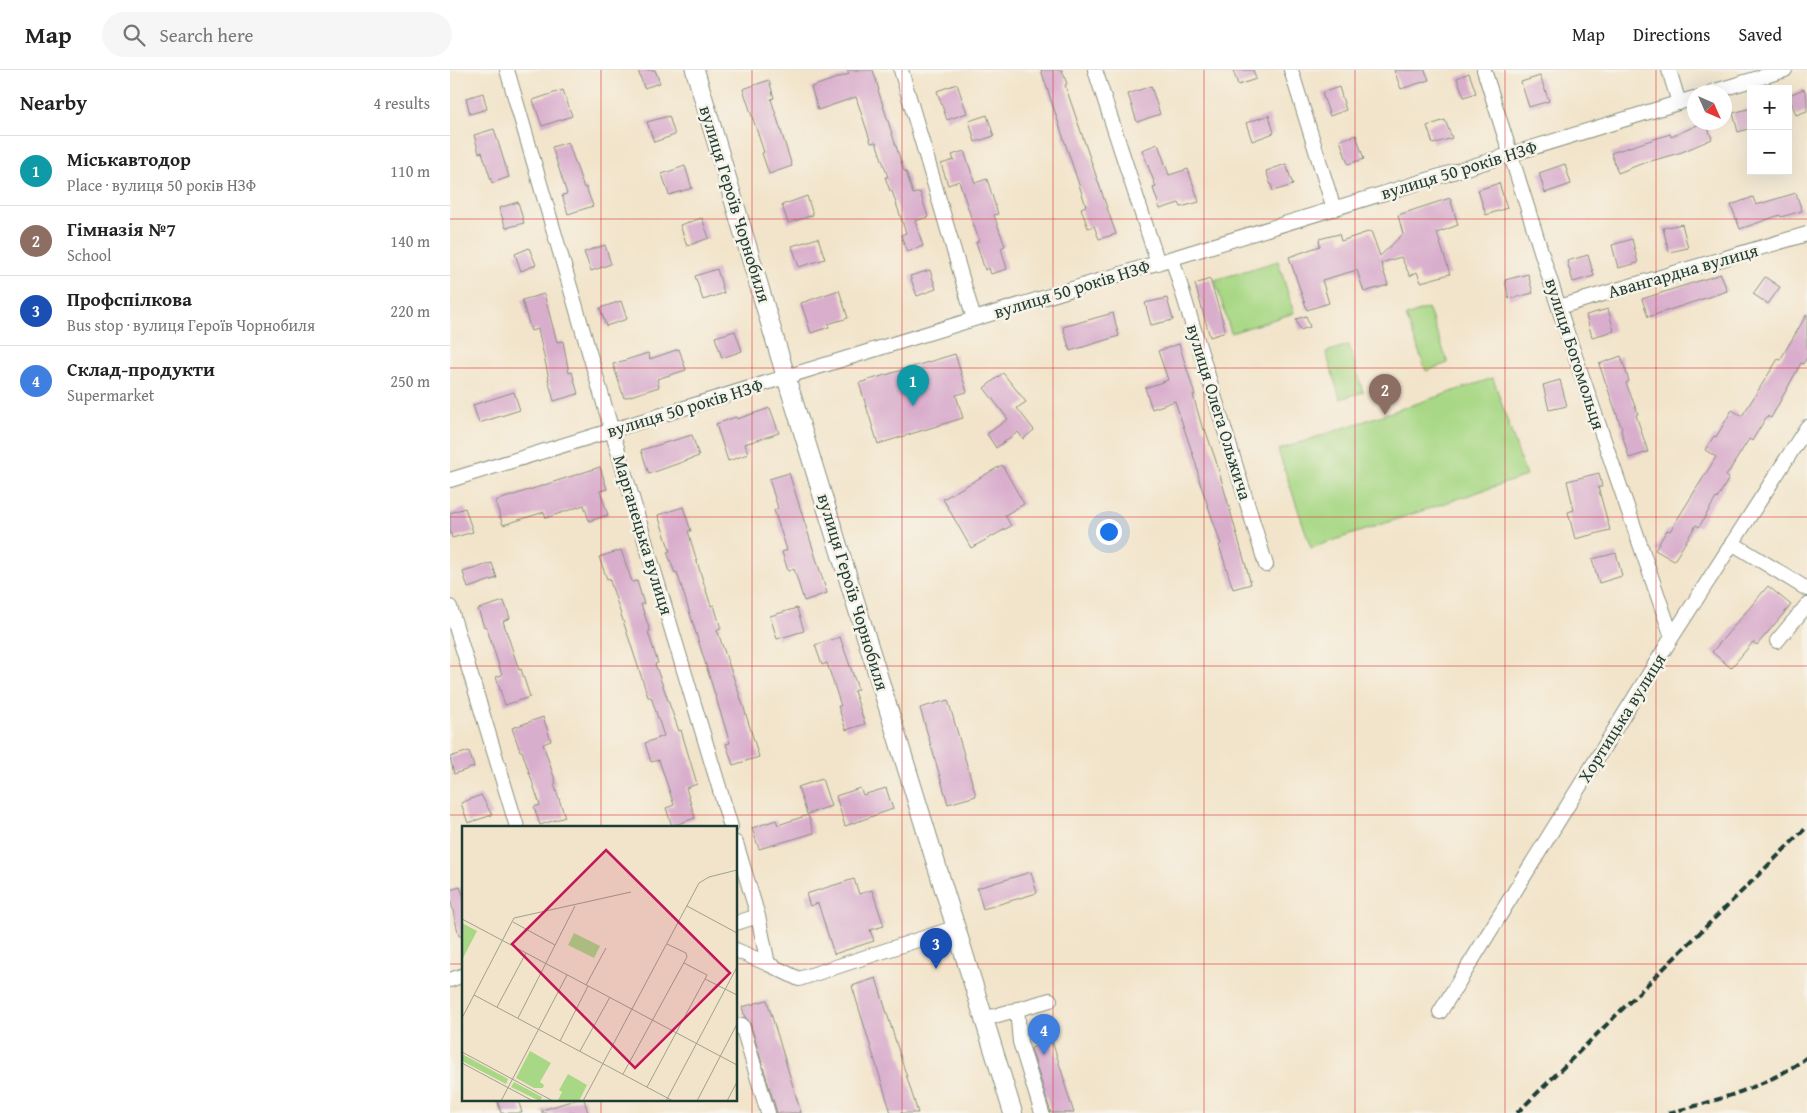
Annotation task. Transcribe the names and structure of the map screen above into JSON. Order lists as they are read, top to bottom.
{
  "streets": {
    "main road": ["вулиця Героїв Чорнобиля"],
    "street": [
      "вулиця 50 років НЗФ",
      "Авангардна вулиця",
      "вулиця Богомольця",
      "вулиця Олега Ольжича",
      "Марганецька вулиця",
      "Хортицька вулиця"
    ]
  },
  "crossings": [
    ["вулиця 50 років НЗФ", "вулиця Героїв Чорнобиля"],
    ["вулиця 50 років НЗФ", "вулиця Богомольця"],
    ["вулиця 50 років НЗФ", "вулиця Олега Ольжича"],
    ["вулиця 50 років НЗФ", "Марганецька вулиця"],
    ["Авангардна вулиця", "вулиця Богомольця"],
    ["вулиця Богомольця", "Хортицька вулиця"]
  ],
  "north": "bottom right",
  "page": {
    "header": "Map",
    "search": "Search here",
    "nav": ["Map", "Directions", "Saved"],
    "heading": ["Nearby", "4 results"],
    "map_buttons": ["+", "−"],
    "list": [
      {
        "mark": "1",
        "name": "Міськавтодор",
        "note": "Place · вулиця 50 років НЗФ",
        "value": "110 m"
      },
      {
        "mark": "2",
        "name": "Гімназія №7",
        "note": "School",
        "value": "140 m"
      },
      {
        "mark": "3",
        "name": "Профспілкова",
        "note": "Bus stop · вулиця Героїв Чорнобиля",
        "value": "220 m"
      },
      {
        "mark": "4",
        "name": "Склад-продукти",
        "note": "Supermarket",
        "value": "250 m"
      }
    ],
    "pins": [
      "1",
      "2",
      "3",
      "4"
    ]
  }
}
